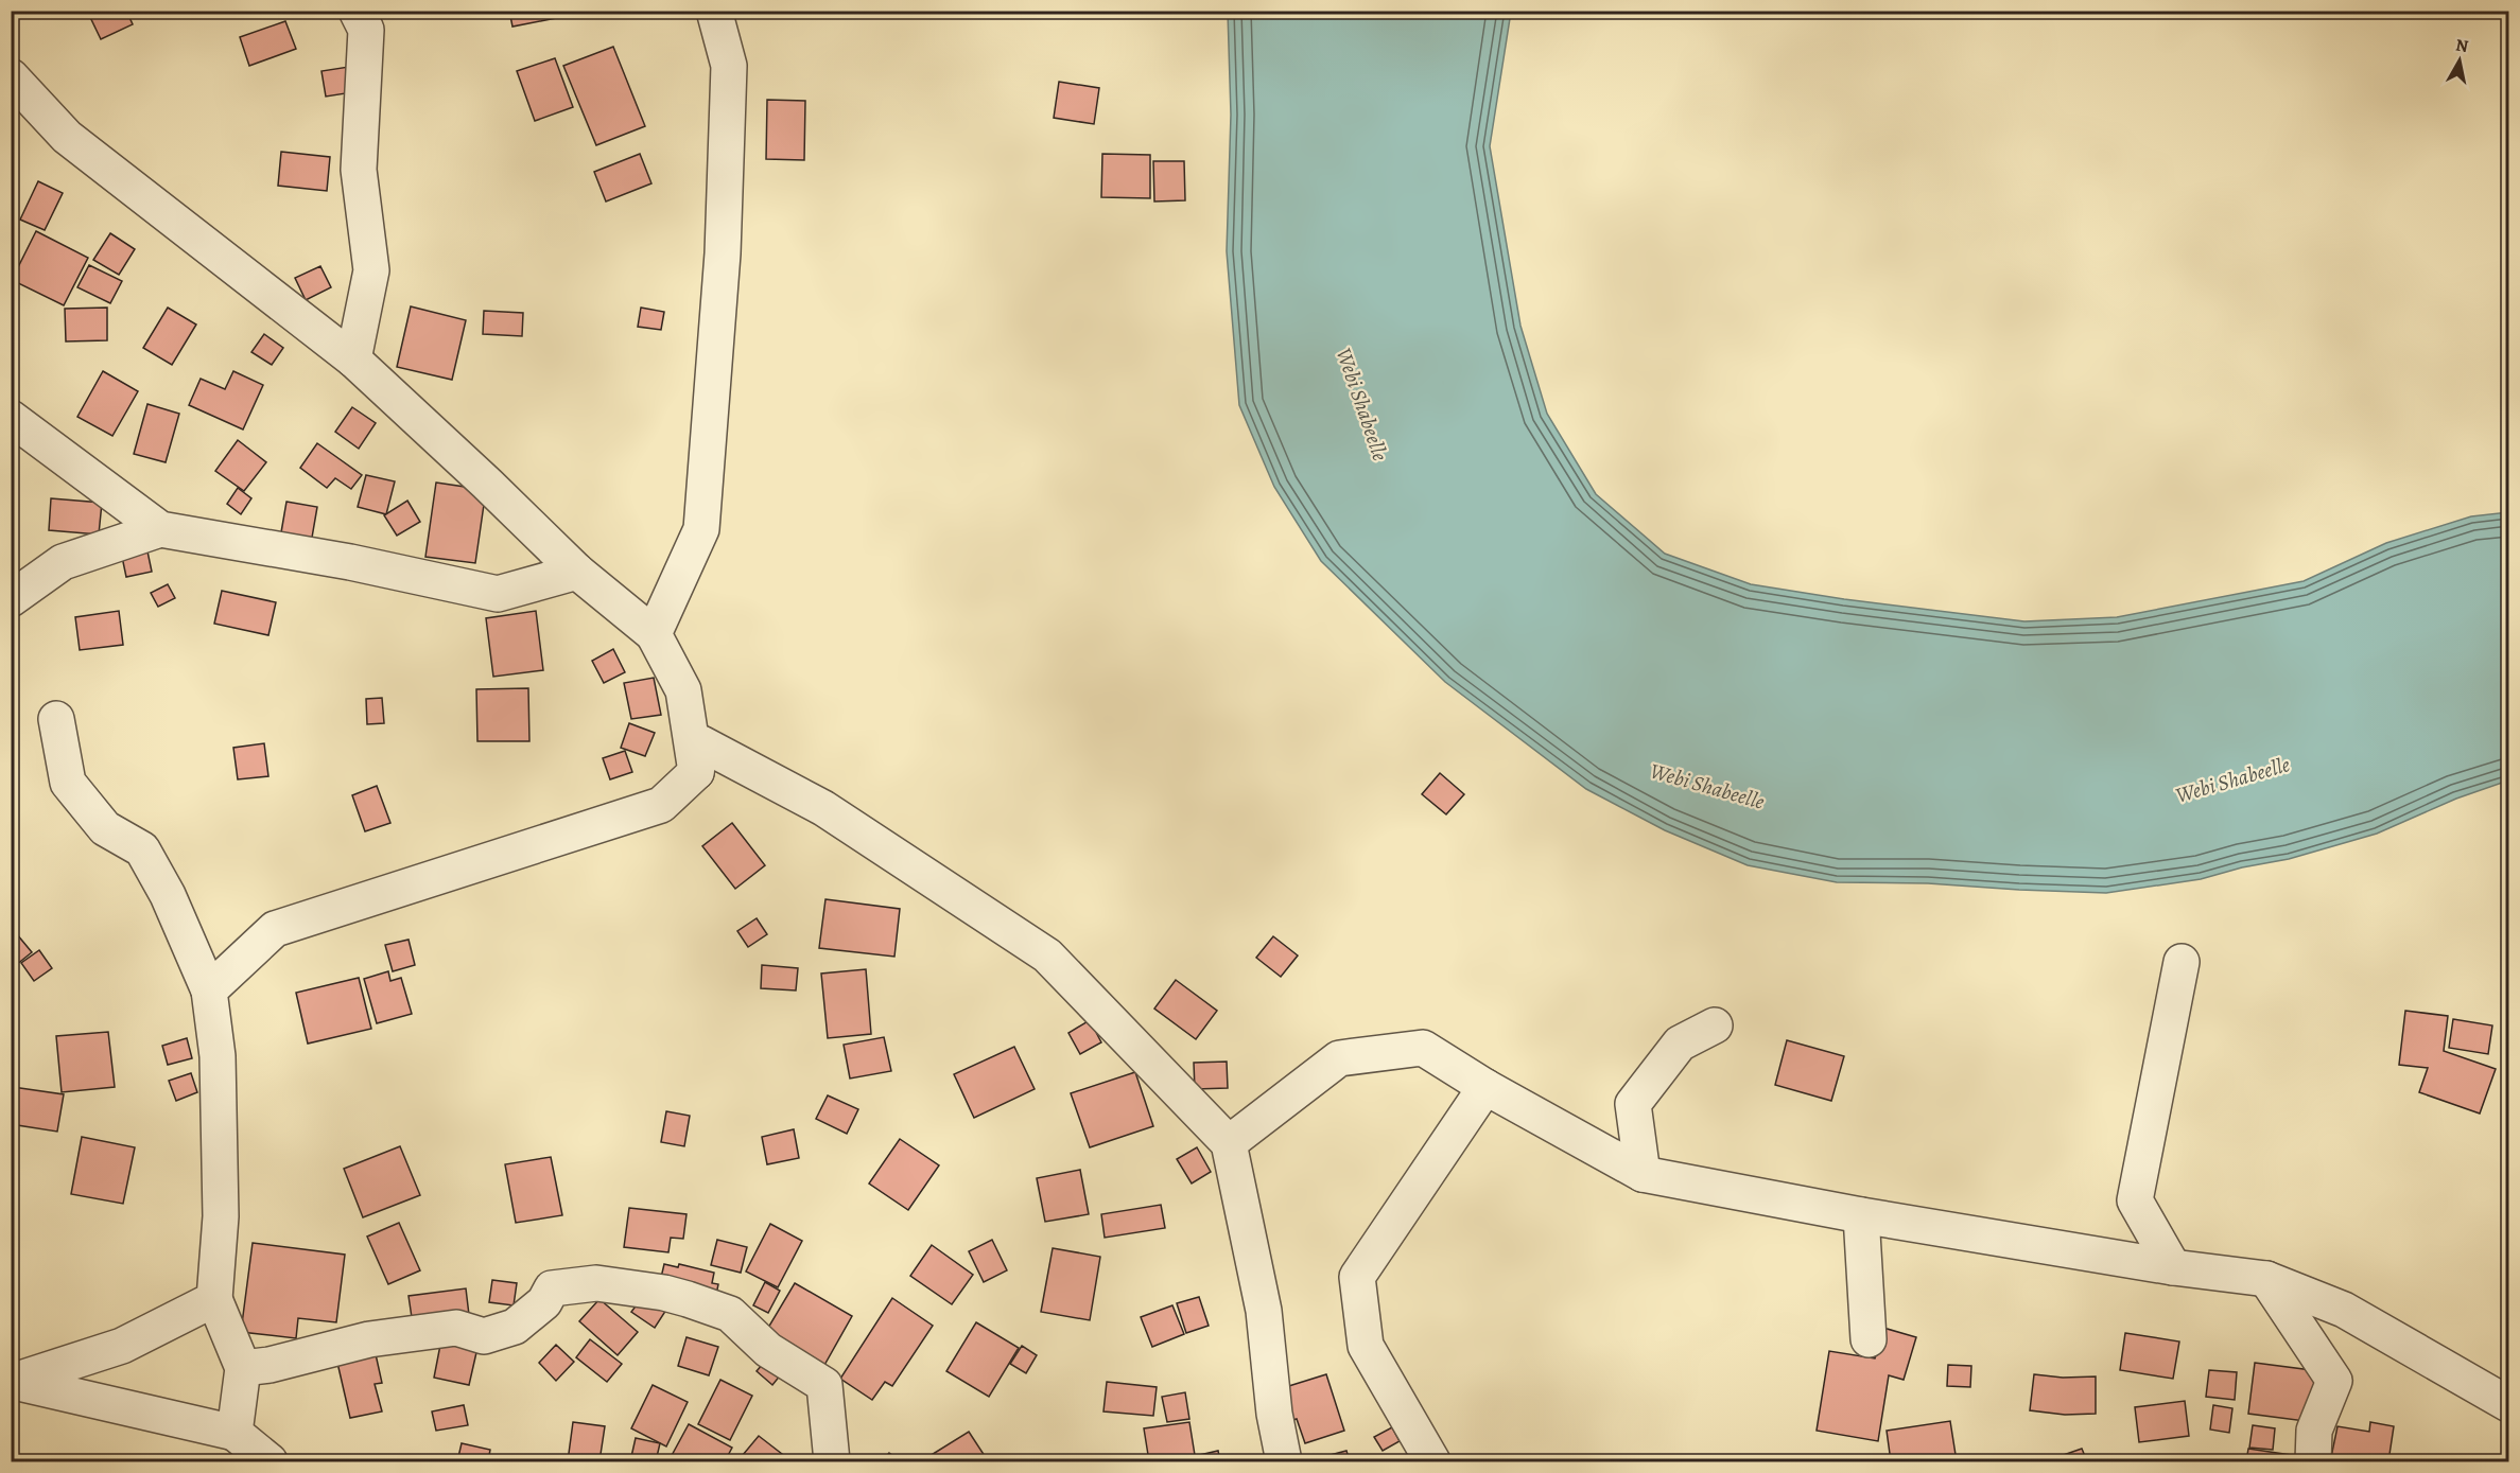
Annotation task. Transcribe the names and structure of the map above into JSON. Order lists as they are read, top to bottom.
{
  "water": ["Webi Shabeelle"],
  "north": "top"
}
